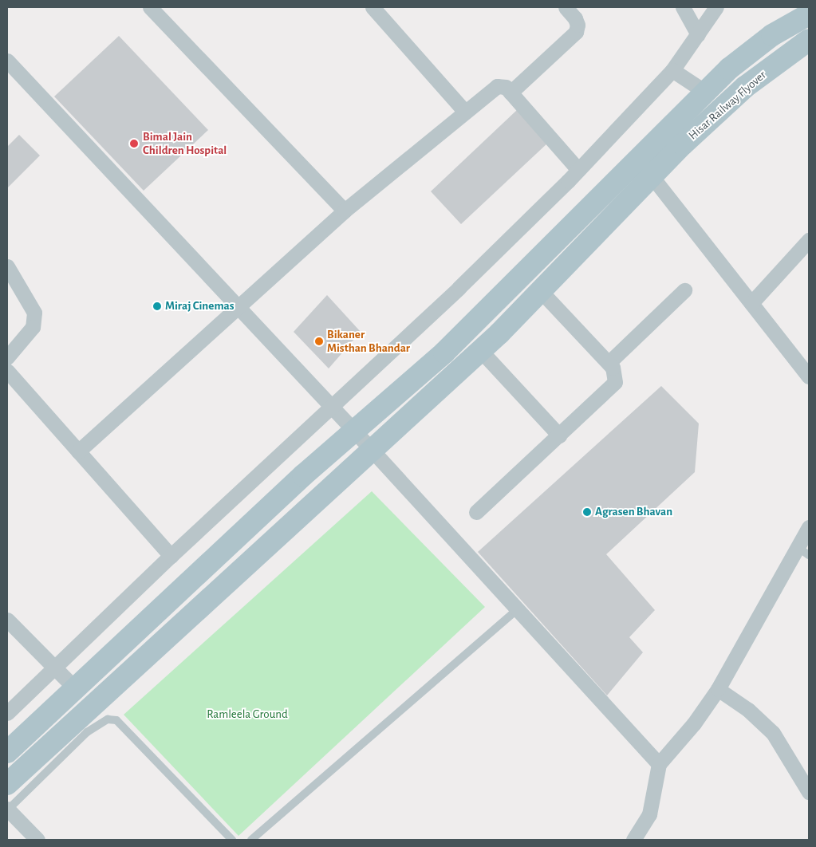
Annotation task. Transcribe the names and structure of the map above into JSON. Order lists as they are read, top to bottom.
{
  "streets": {
    "main road": ["Hisar Railway Flyover"]
  },
  "parks": ["Ramleela Ground"],
  "places": [
    "Bimal Jain Children Hospital",
    "Miraj Cinemas",
    "Bikaner Misthan Bhandar",
    "Agrasen Bhavan"
  ]
}
